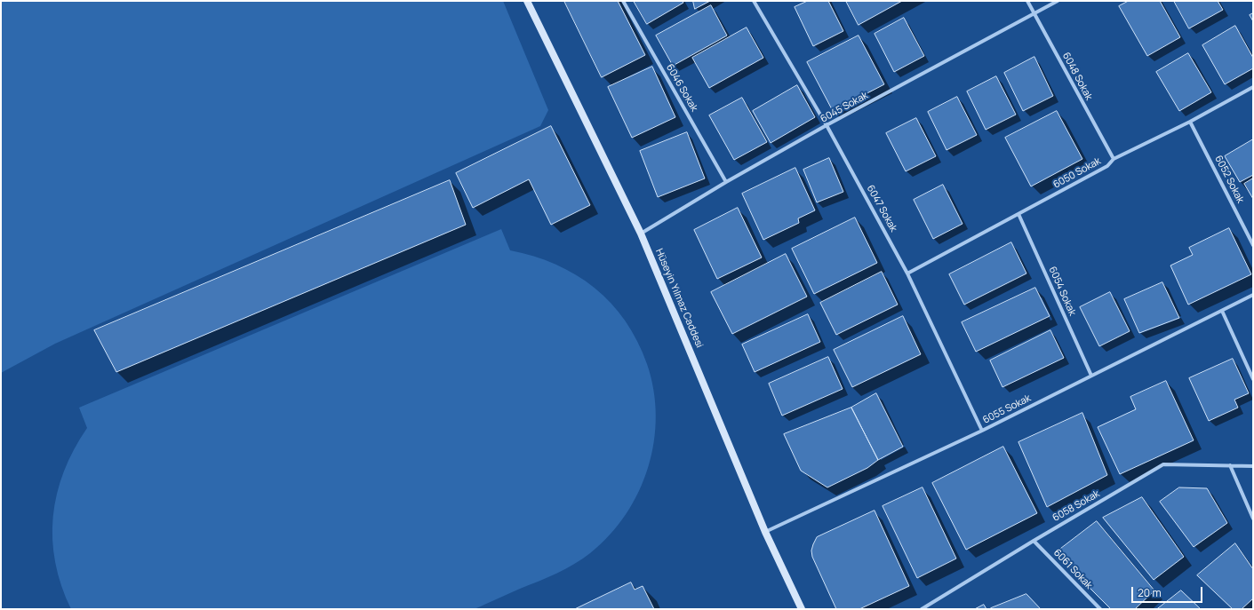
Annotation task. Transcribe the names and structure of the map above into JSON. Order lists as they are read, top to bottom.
{
  "streets": {
    "street": [
      "6048 Sokak",
      "6046 Sokak",
      "6045 Sokak",
      "6050 Sokak",
      "6052 Sokak",
      "6047 Sokak",
      "6054 Sokak",
      "Hüseyin Yılmaz Caddesi",
      "6055 Sokak",
      "6058 Sokak",
      "6061 Sokak"
    ]
  },
  "crossings": [
    ["6048 Sokak", "6045 Sokak"],
    ["6048 Sokak", "6050 Sokak"],
    ["6046 Sokak", "6045 Sokak"],
    ["6045 Sokak", "6047 Sokak"],
    ["6045 Sokak", "Hüseyin Yılmaz Caddesi"],
    ["6050 Sokak", "6052 Sokak"],
    ["6050 Sokak", "6047 Sokak"],
    ["6050 Sokak", "6054 Sokak"],
    ["6047 Sokak", "6055 Sokak"],
    ["6054 Sokak", "6055 Sokak"],
    ["Hüseyin Yılmaz Caddesi", "6055 Sokak"],
    ["6058 Sokak", "6061 Sokak"]
  ],
  "scale_bar": "20 m"
}
